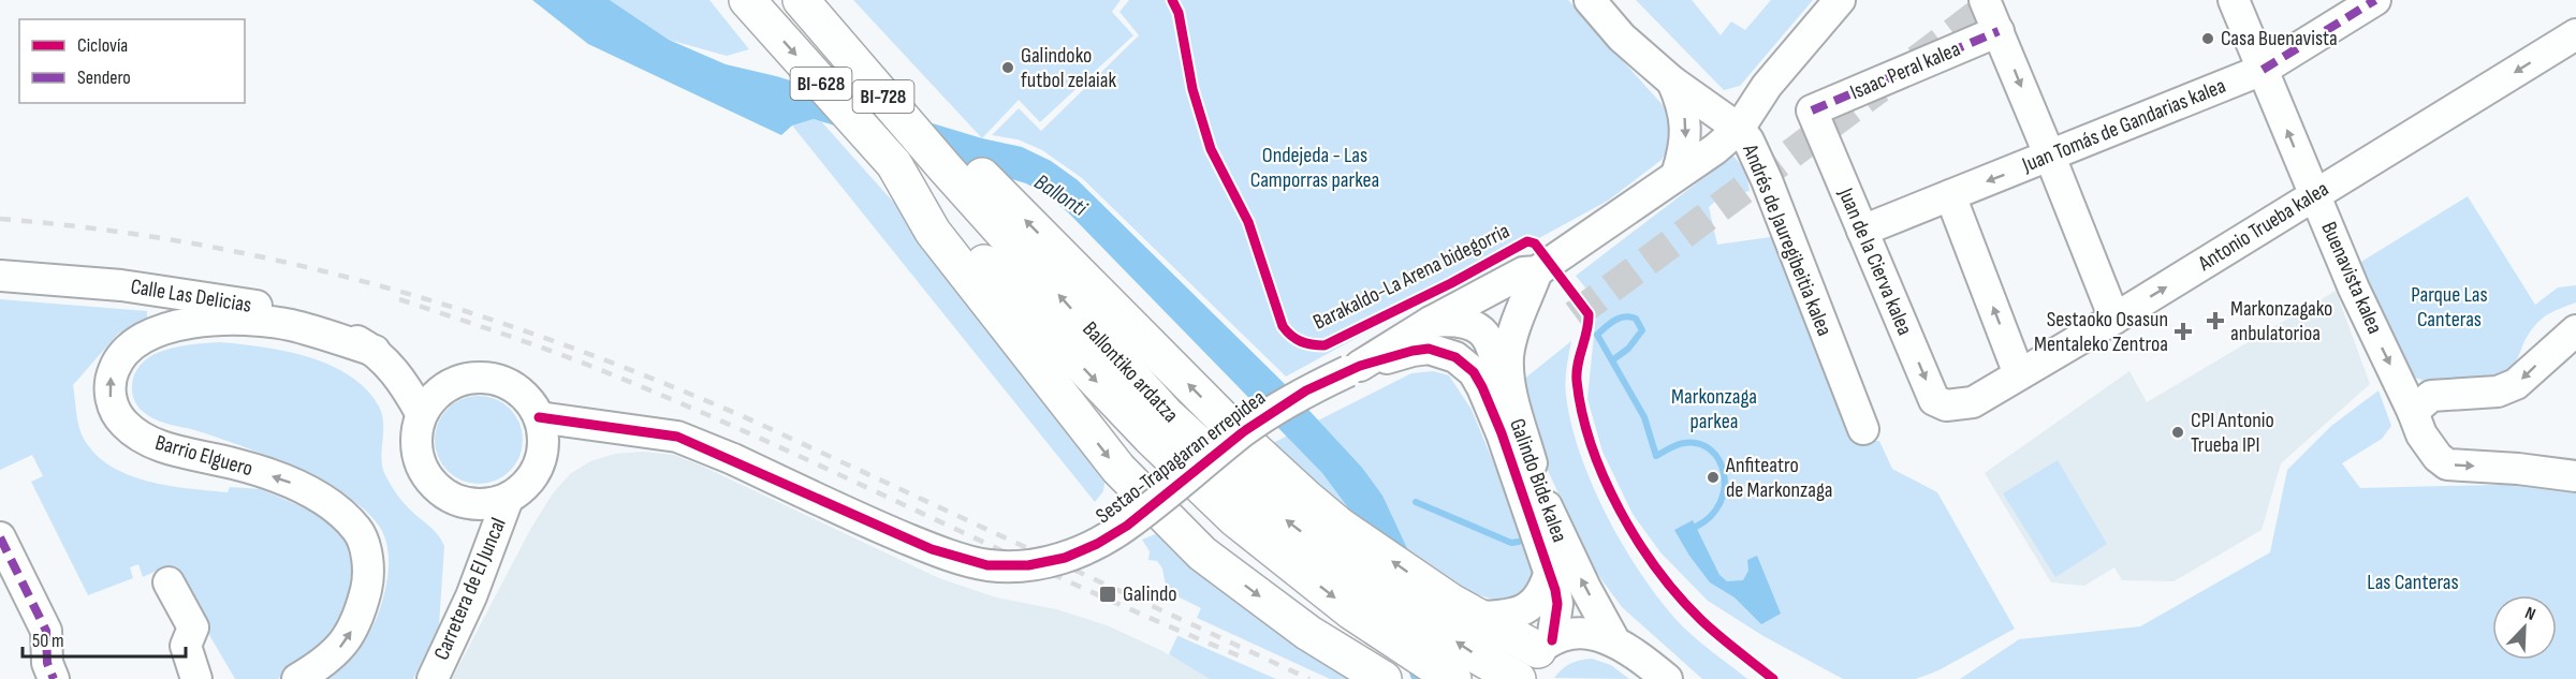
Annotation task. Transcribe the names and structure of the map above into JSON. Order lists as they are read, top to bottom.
{
  "streets": {
    "main road": ["BI-628", "BI-728", "Ballontiko ardatza"],
    "street": [
      "Isaac Peral kalea",
      "Juan Tomás de Gandarias kalea",
      "Antonio Trueba kalea",
      "Andrés de Jauregibeitia kalea",
      "Juan de la Cierva kalea",
      "Buenavista kalea",
      "Calle Las Delicias",
      "Barrio Elguero",
      "Sestao-Trapagaran errepidea",
      "Galindo Bide kalea",
      "Carretera de El Juncal"
    ],
    "cycle path": ["Barakaldo-La Arena bidegorria"]
  },
  "crossings": [
    ["Isaac Peral kalea", "Juan de la Cierva kalea"],
    ["BI-628", "Ballontiko ardatza"],
    ["Juan Tomás de Gandarias kalea", "Juan de la Cierva kalea"],
    ["Juan Tomás de Gandarias kalea", "Buenavista kalea"],
    ["Antonio Trueba kalea", "Juan de la Cierva kalea"],
    ["Antonio Trueba kalea", "Buenavista kalea"],
    ["Calle Las Delicias", "Barrio Elguero"],
    ["Ballontiko ardatza", "Galindo Bide kalea"],
    ["Sestao-Trapagaran errepidea", "Carretera de El Juncal"]
  ],
  "water": ["Ballonti"],
  "parks": [
    "Ondejeda - Las Camporras parkea",
    "Parque Las Canteras",
    "Markonzaga parkea",
    "Las Canteras"
  ],
  "places": {
    "other": [
      "Casa Buenavista",
      "Galindoko futbol zelaiak",
      "CPI Antonio Trueba IPI",
      "Anfiteatro de Markonzaga"
    ],
    "health": ["Markonzagako anbulatorioa", "Sestaoko Osasun Mentaleko Zentroa"],
    "transit": ["Galindo"]
  },
  "legend": ["Ciclovía", "Sendero"],
  "scale_bar": "50 m",
  "north": "top right"
}
